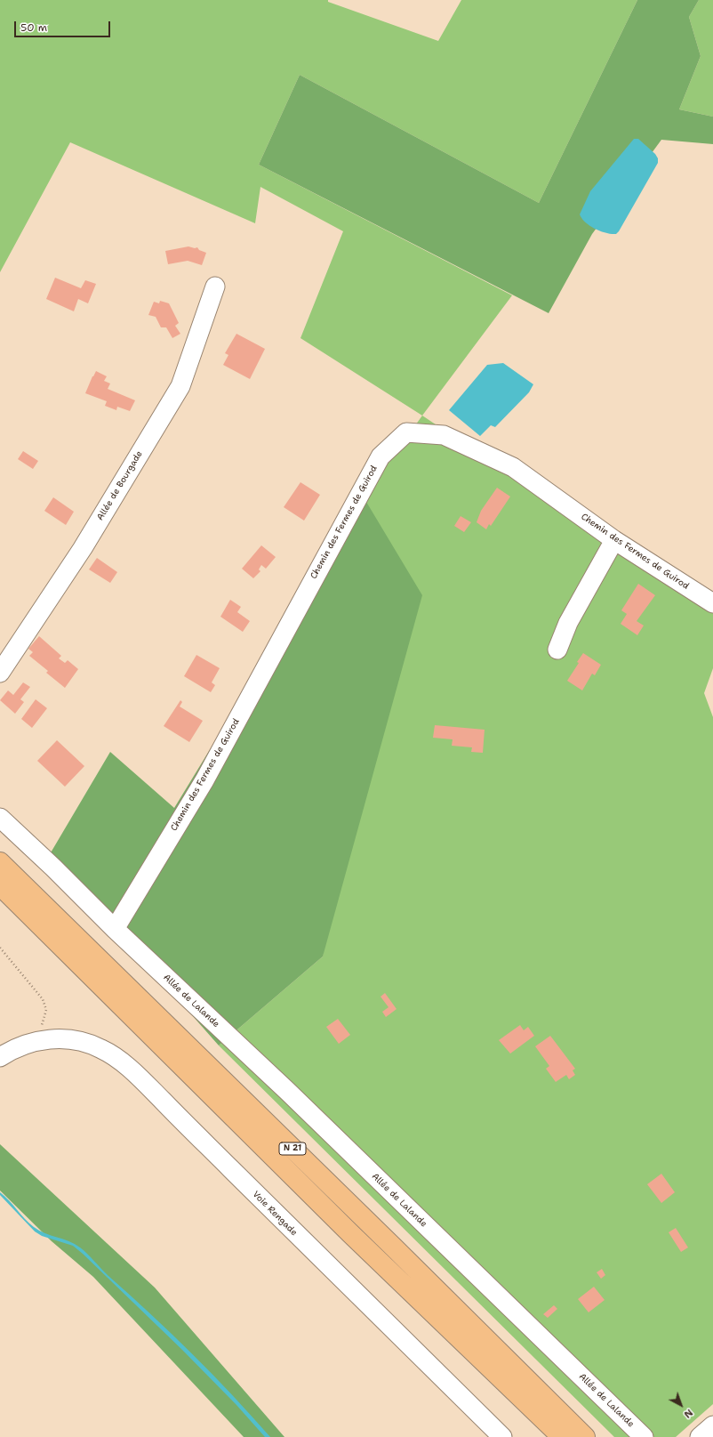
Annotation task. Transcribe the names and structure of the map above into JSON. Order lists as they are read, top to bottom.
{
  "streets": {
    "highway": ["N 21"],
    "street": [
      "Allée de Bourgade",
      "Chemin des Fermes de Guirod",
      "Allée de Lalande",
      "Voie Rengade"
    ]
  },
  "crossings": [
    ["Chemin des Fermes de Guirod", "Allée de Lalande"]
  ],
  "scale_bar": "50 m",
  "north": "bottom right"
}
